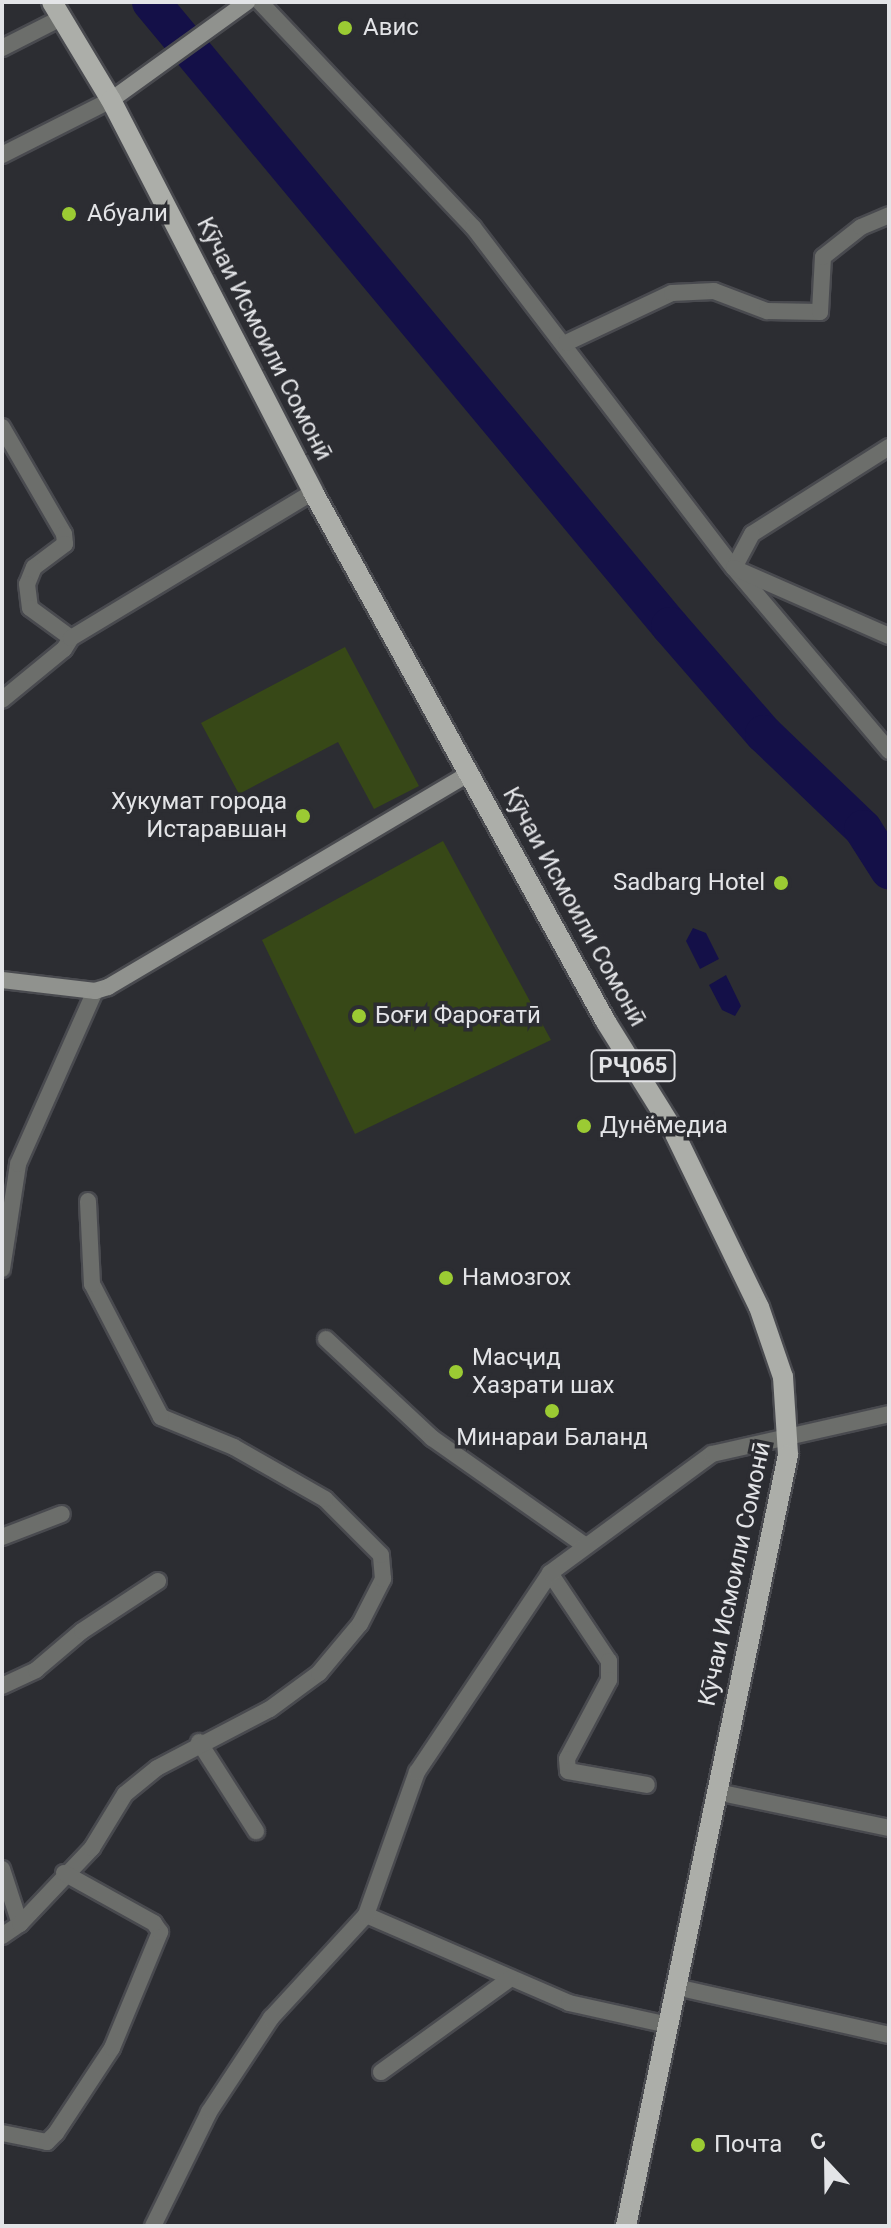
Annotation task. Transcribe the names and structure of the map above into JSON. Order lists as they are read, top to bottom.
{
  "streets": {
    "main road": ["Кӯчаи Исмоили Сомонӣ", "РҶ065"]
  },
  "places": [
    "Авис",
    "Абуали",
    "Хукумат города Истаравшан",
    "Sadbarg Hotel",
    "Боғи Фароғатӣ",
    "Дунёмедиа",
    "Намозгох",
    "Масҷид Хазрати шах",
    "Минараи Баланд",
    "Почта"
  ],
  "north": "top"
}
